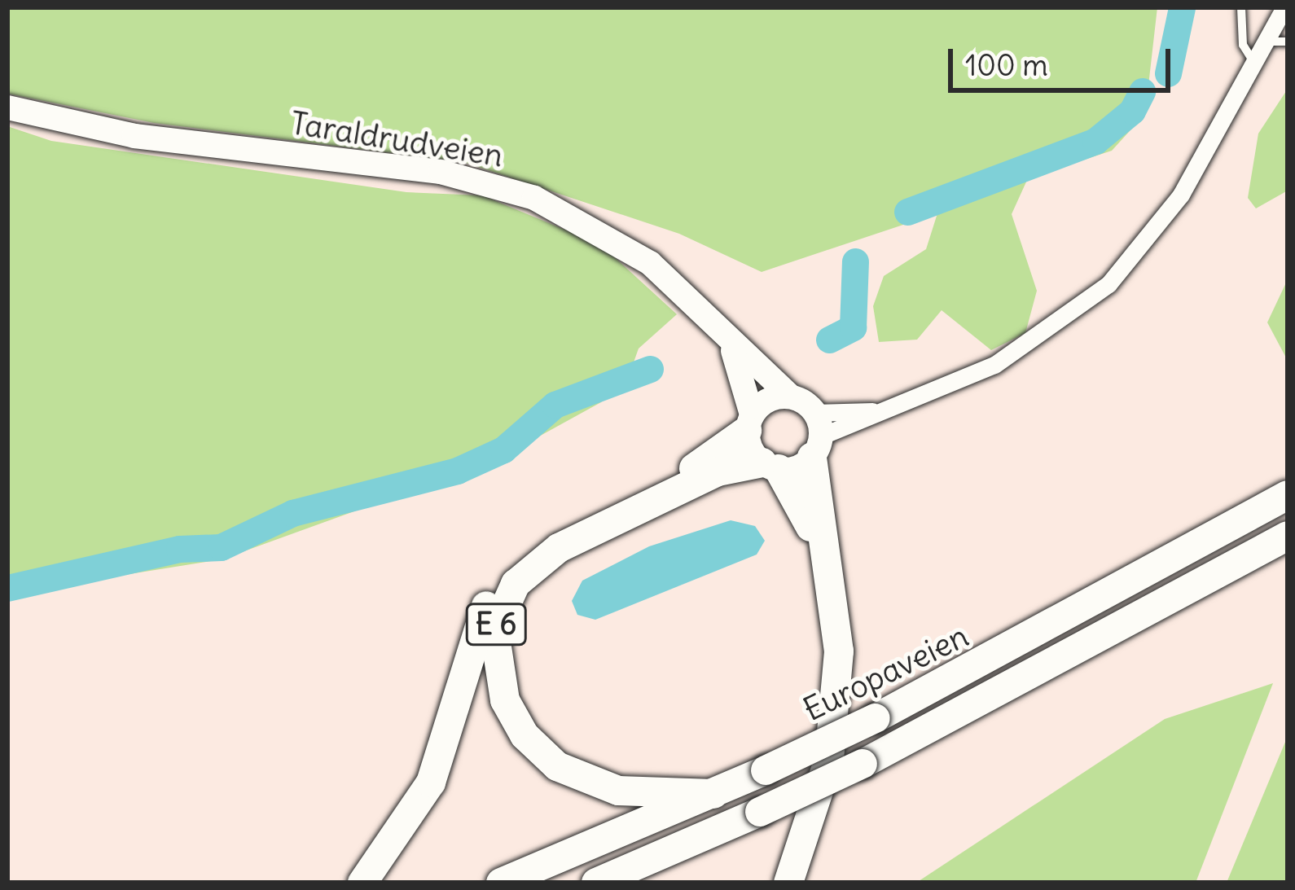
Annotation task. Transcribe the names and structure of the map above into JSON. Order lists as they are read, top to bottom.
{
  "streets": {
    "highway": ["E 6", "Europaveien"],
    "main road": ["Taraldrudveien"]
  },
  "crossings": [
    ["Taraldrudveien", "E 6"],
    ["E 6", "Europaveien"]
  ],
  "scale_bar": "100 m"
}
